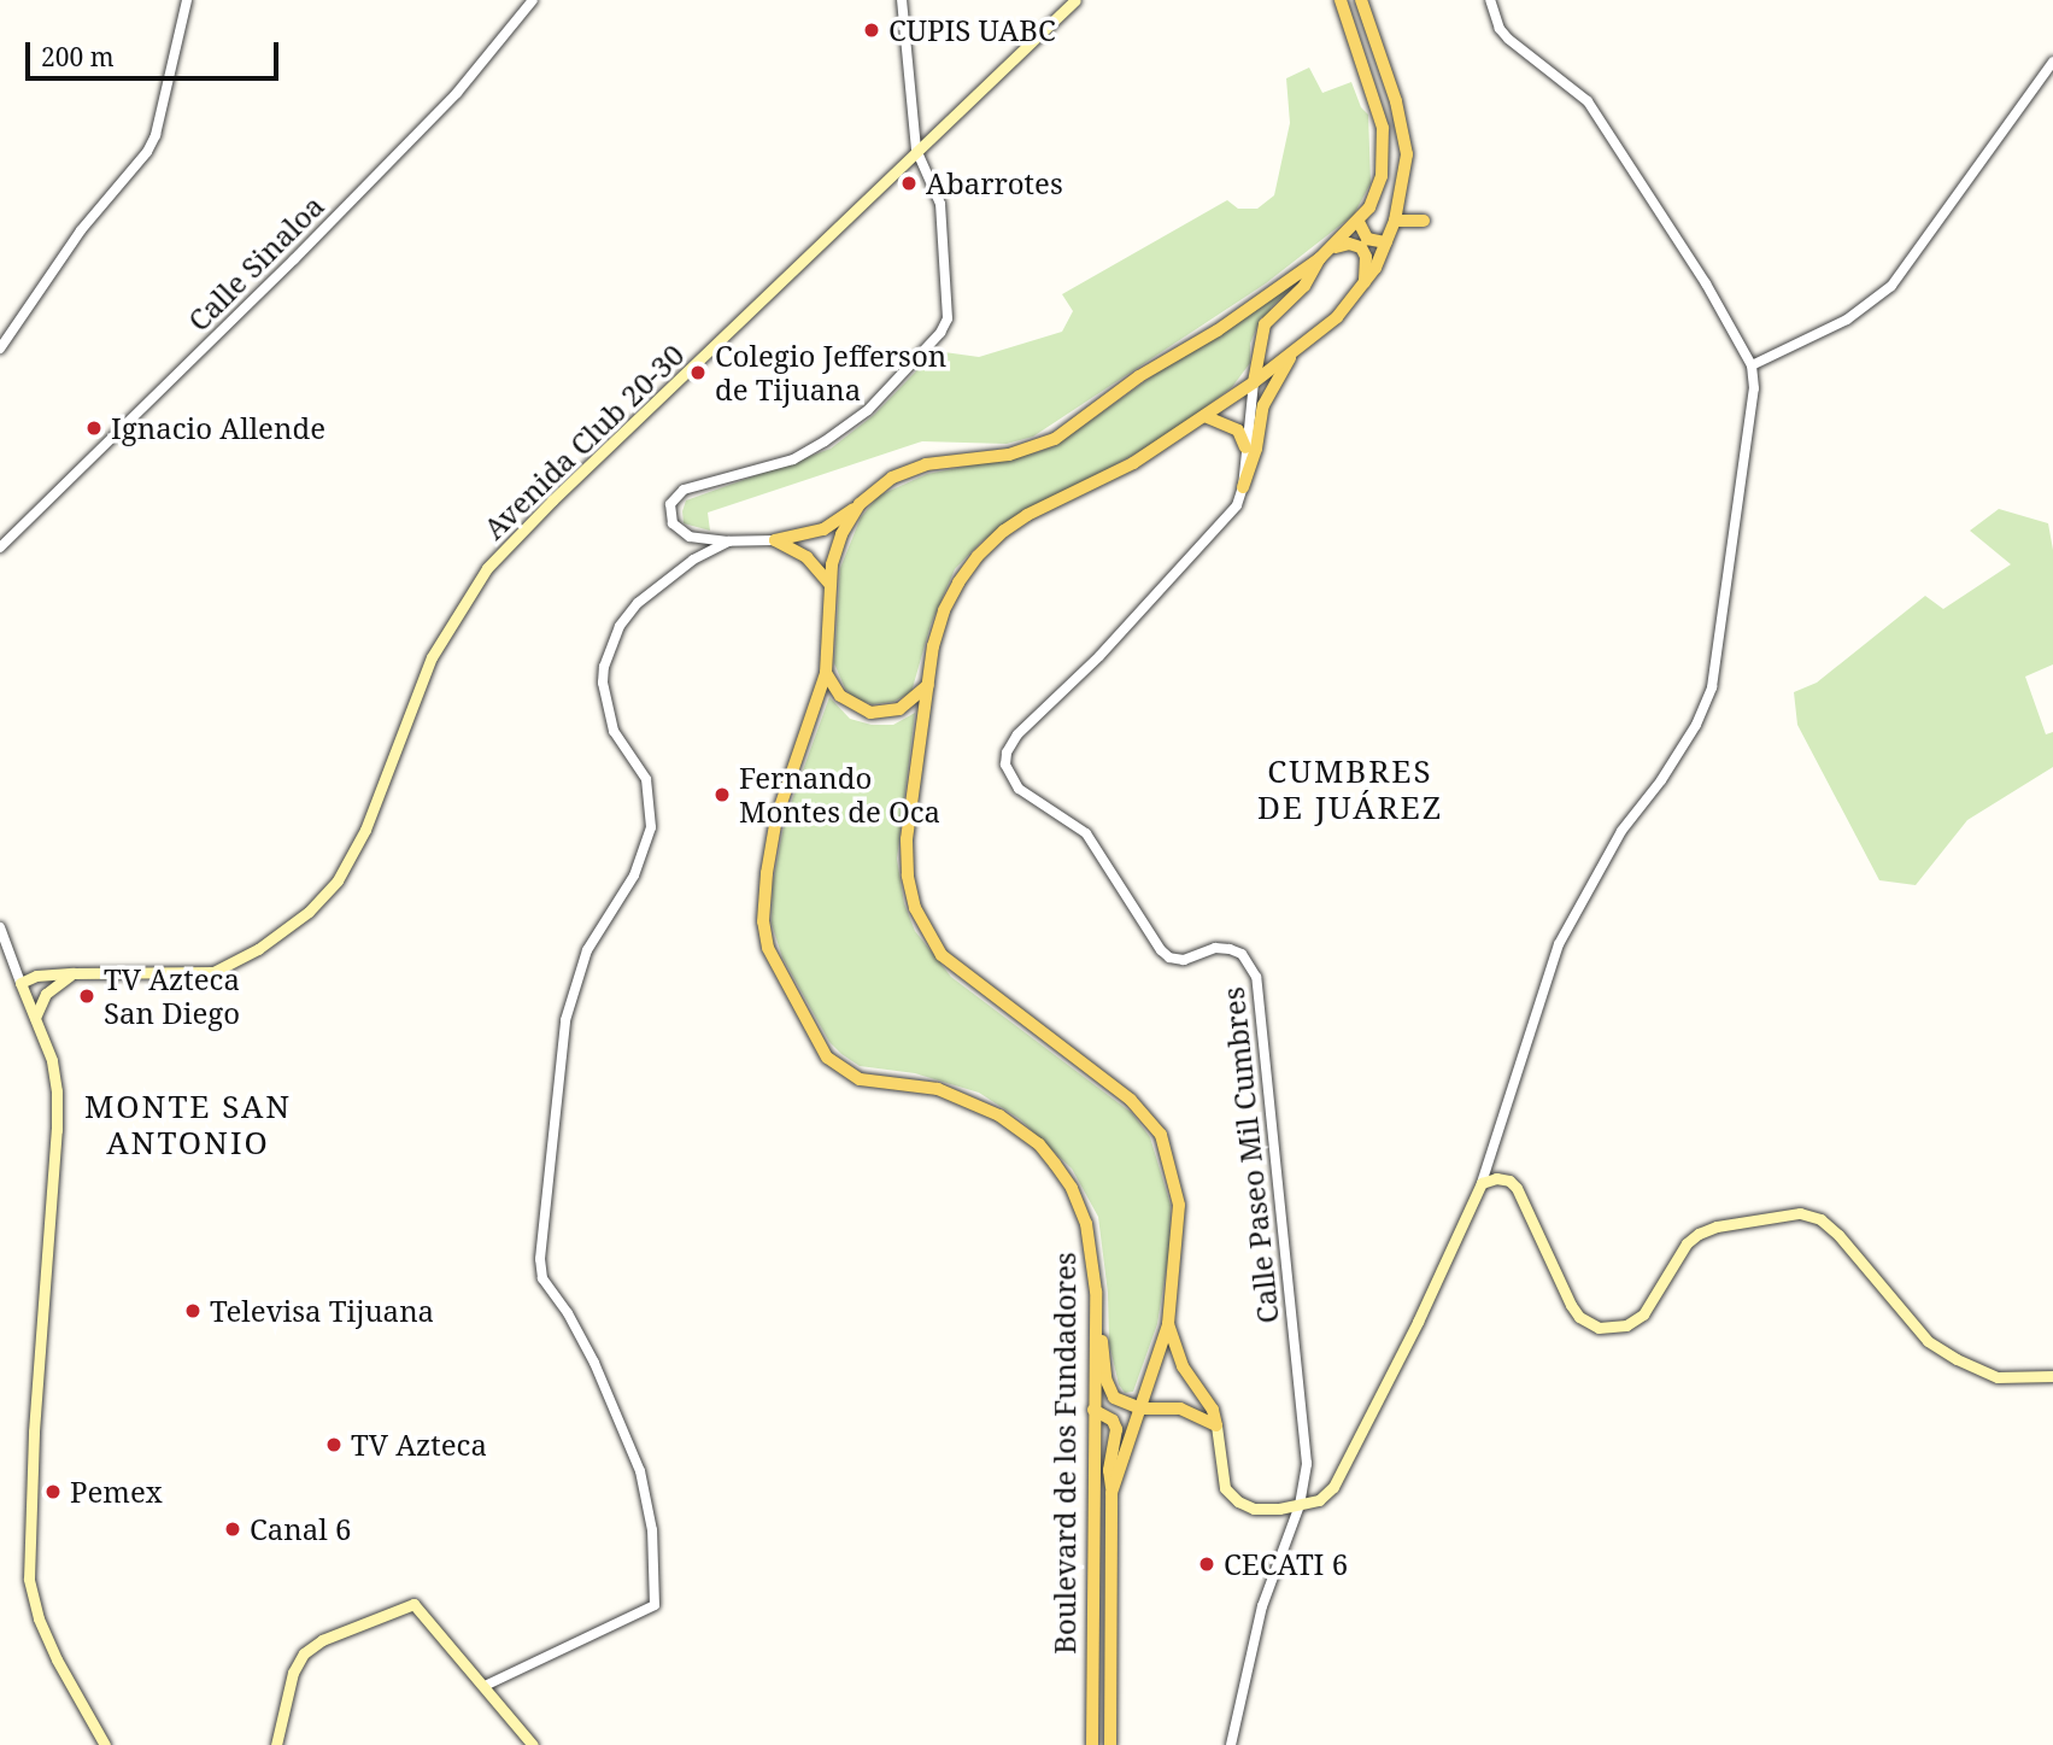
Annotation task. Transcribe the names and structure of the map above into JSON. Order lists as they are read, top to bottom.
{
  "streets": {
    "main road": ["Avenida Club 20-30", "Boulevard de los Fundadores"],
    "street": ["Calle Sinaloa", "Calle Paseo Mil Cumbres"]
  },
  "crossings": [
    ["Calle Paseo Mil Cumbres", "Boulevard de los Fundadores"]
  ],
  "districts": ["CUMBRES DE JUÁREZ", "MONTE SAN ANTONIO"],
  "places": [
    "CUPIS UABC",
    "Abarrotes",
    "Colegio Jefferson de Tijuana",
    "Ignacio Allende",
    "Fernando Montes de Oca",
    "TV Azteca San Diego",
    "Televisa Tijuana",
    "TV Azteca",
    "Pemex",
    "Canal 6",
    "CECATI 6"
  ],
  "scale_bar": "200 m"
}
